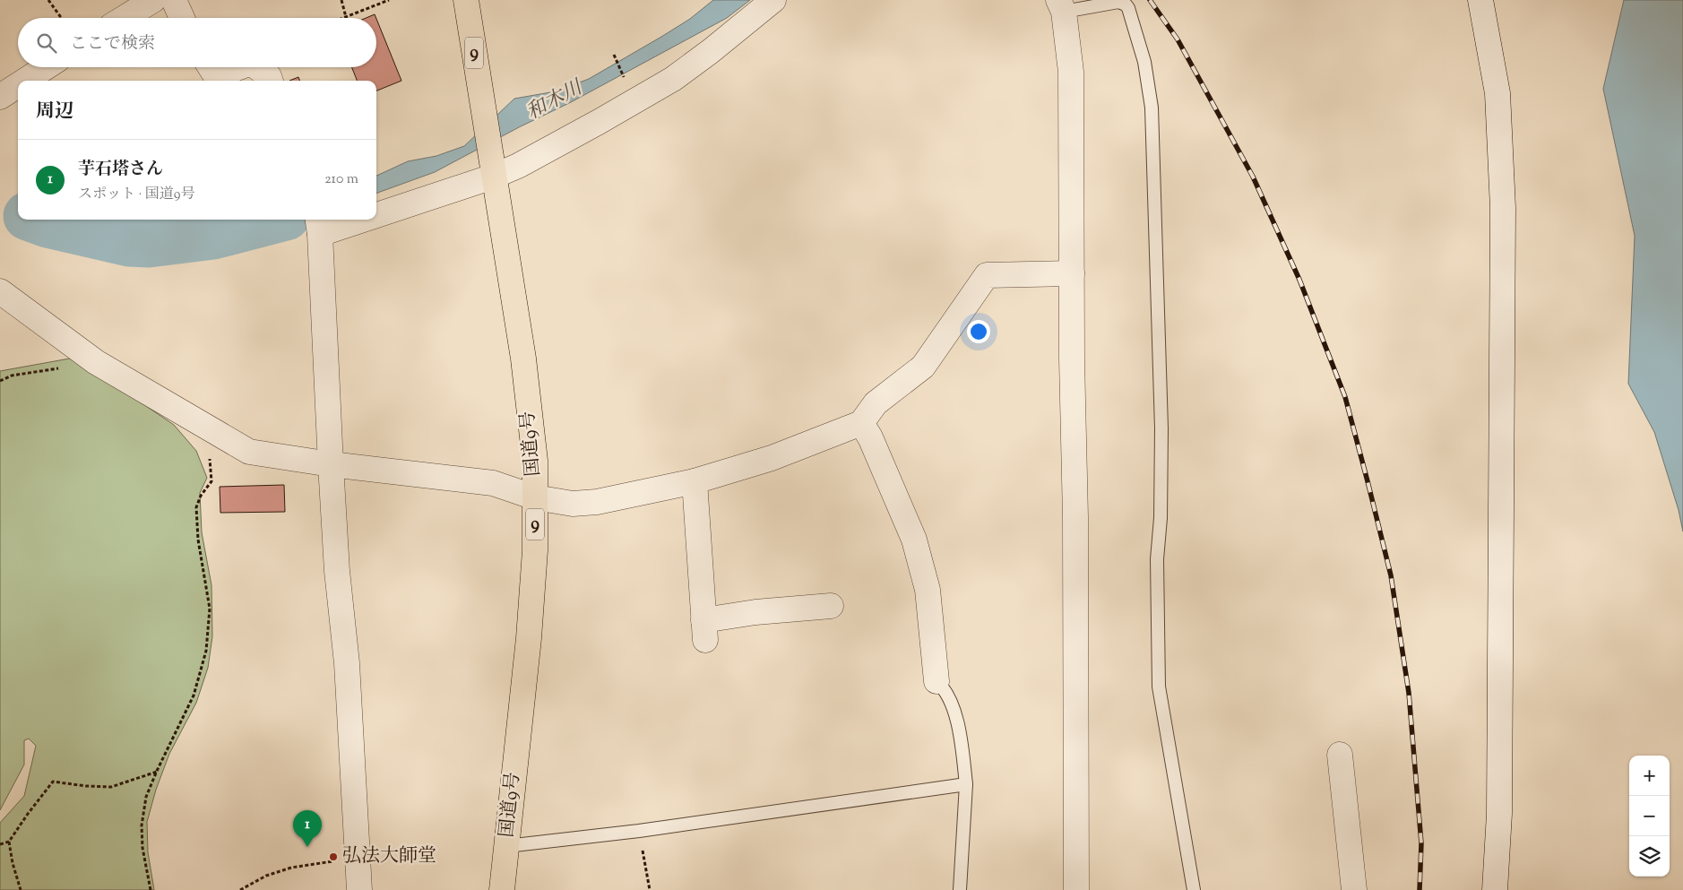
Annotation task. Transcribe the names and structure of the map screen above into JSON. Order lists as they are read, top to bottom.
{
  "streets": {
    "highway": ["9", "国道9号"]
  },
  "water": ["和木川"],
  "places": ["弘法大師堂"],
  "page": {
    "search": "ここで検索",
    "heading": "周辺",
    "list": [
      {
        "mark": "1",
        "name": "芋石塔さん",
        "note": "スポット · 国道9号",
        "value": "210 m"
      }
    ],
    "map_buttons": ["+", "−"],
    "pins": "1"
  }
}
